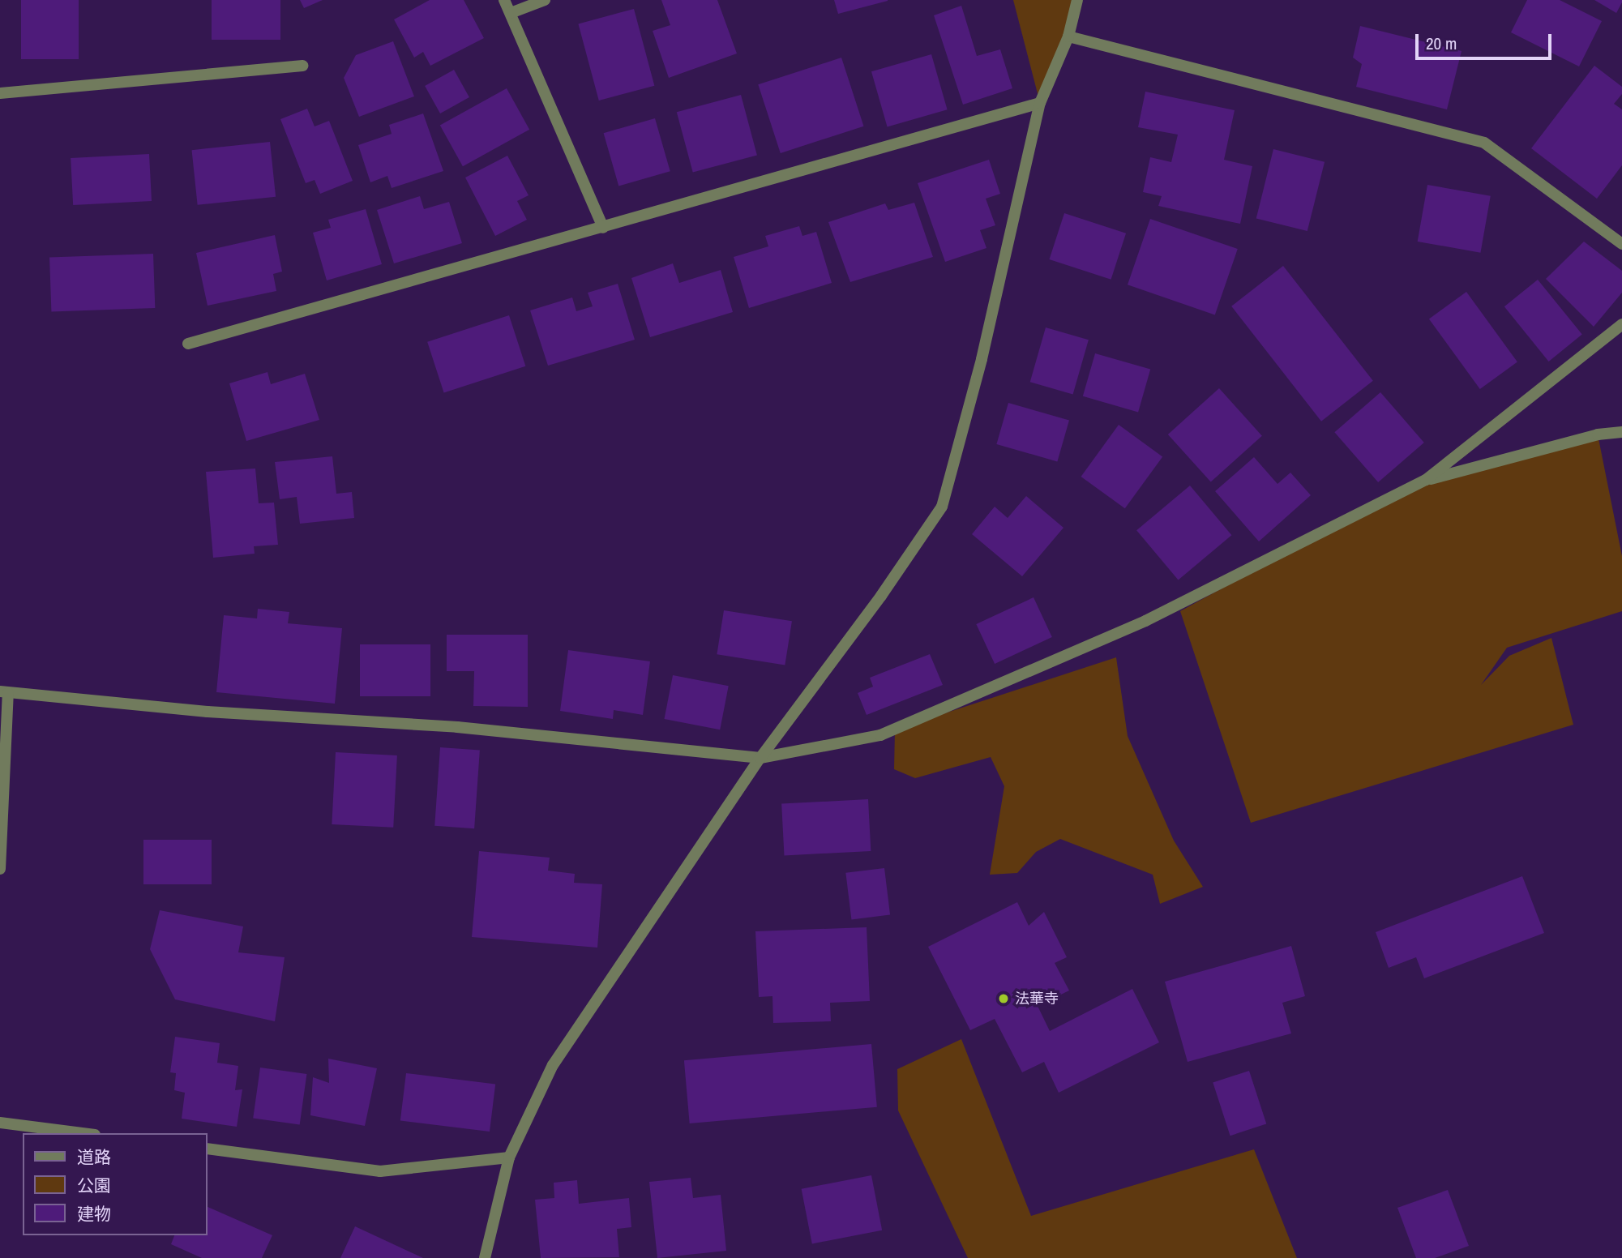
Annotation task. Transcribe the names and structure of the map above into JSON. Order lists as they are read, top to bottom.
{
  "places": ["法華寺"],
  "legend": ["道路", "公園", "建物"],
  "scale_bar": "20 m"
}
